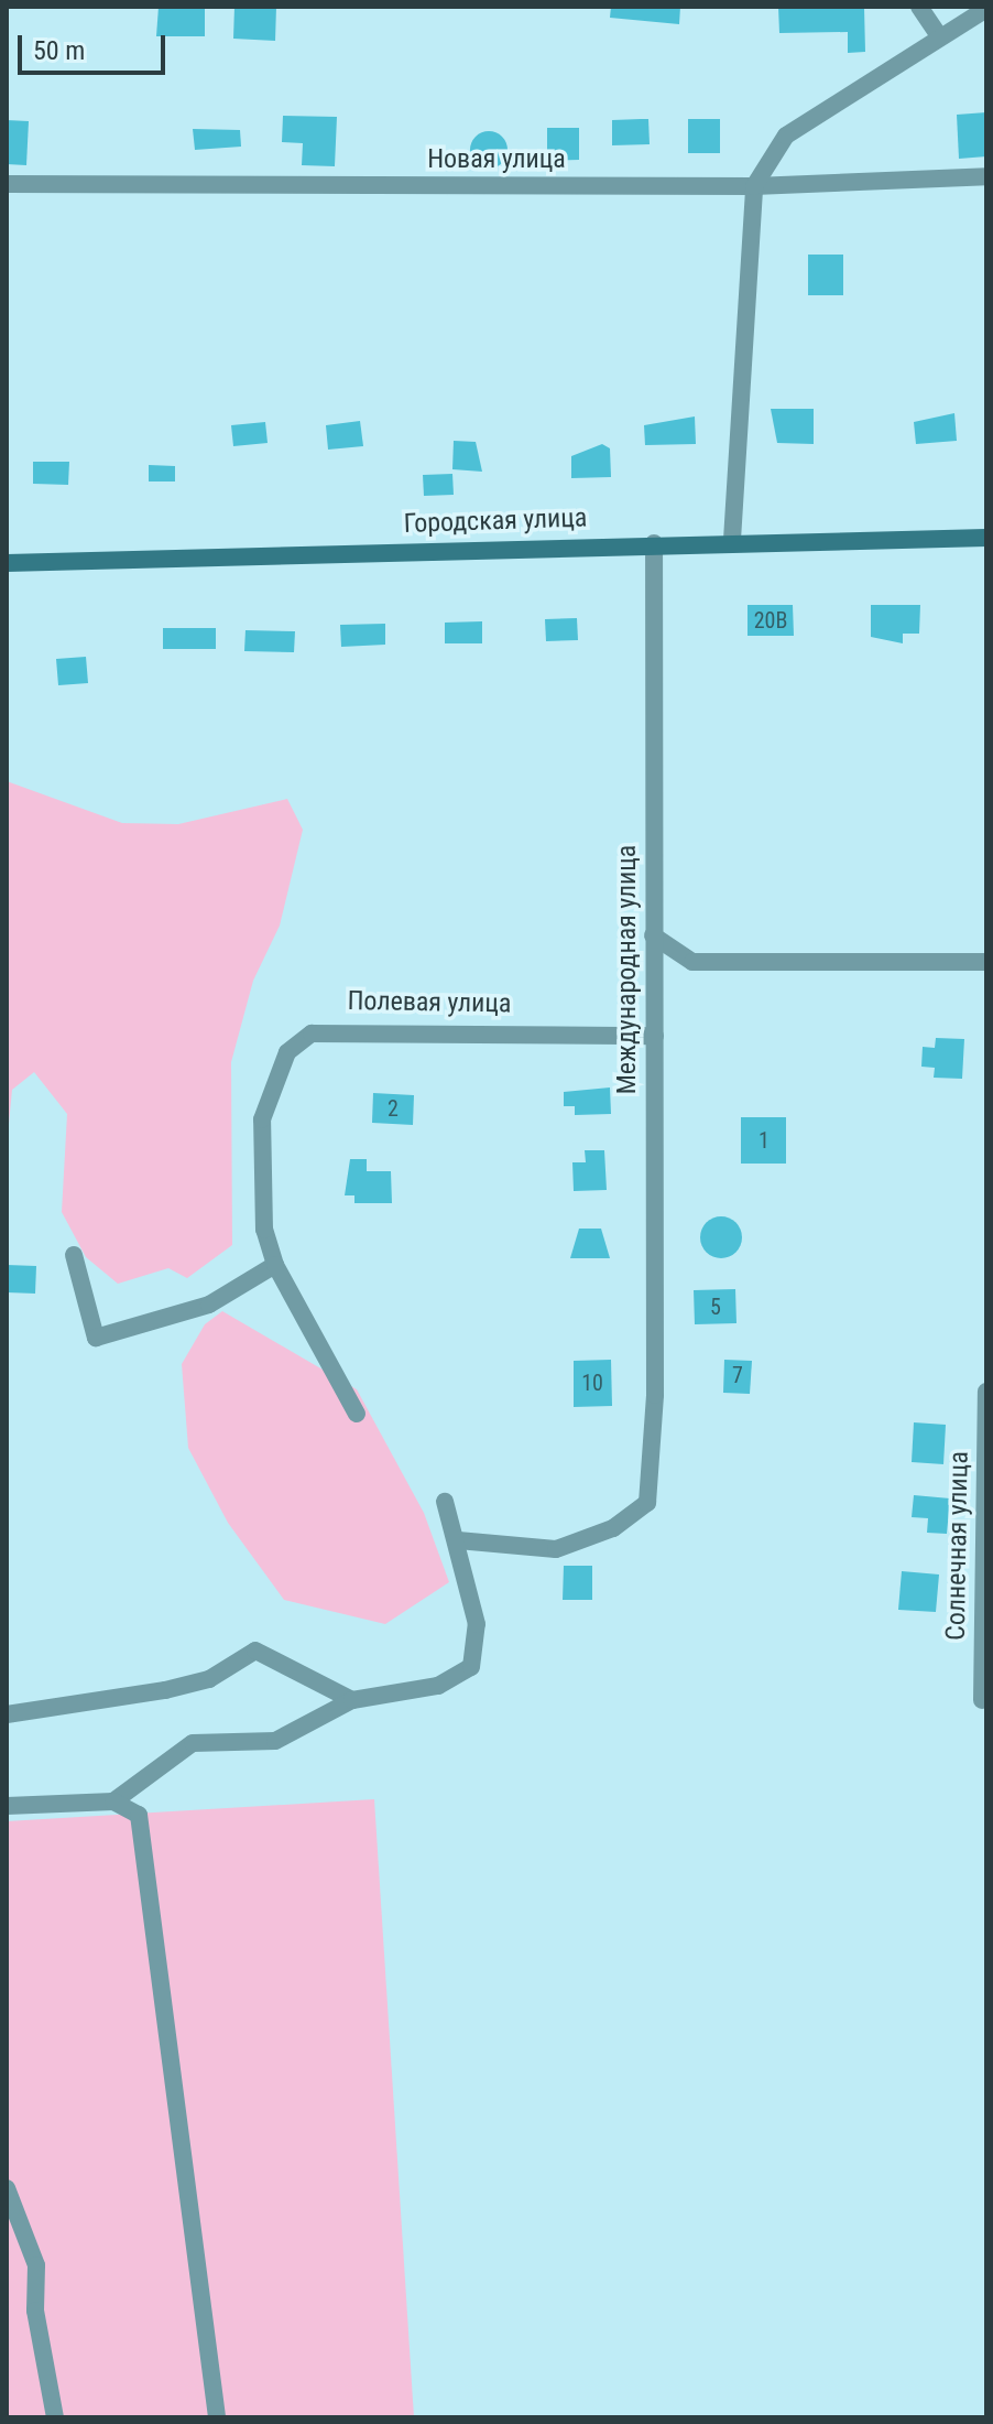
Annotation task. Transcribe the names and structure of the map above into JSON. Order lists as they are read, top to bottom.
{
  "streets": {
    "main road": ["Городская улица"],
    "street": [
      "Новая улица",
      "Международная улица",
      "Полевая улица",
      "Солнечная улица"
    ]
  },
  "crossings": [
    ["Городская улица", "Международная улица"],
    ["Международная улица", "Полевая улица"]
  ],
  "house_numbers": [
    "20В",
    "2",
    "1",
    "5",
    "7",
    "10"
  ],
  "scale_bar": "50 m"
}
